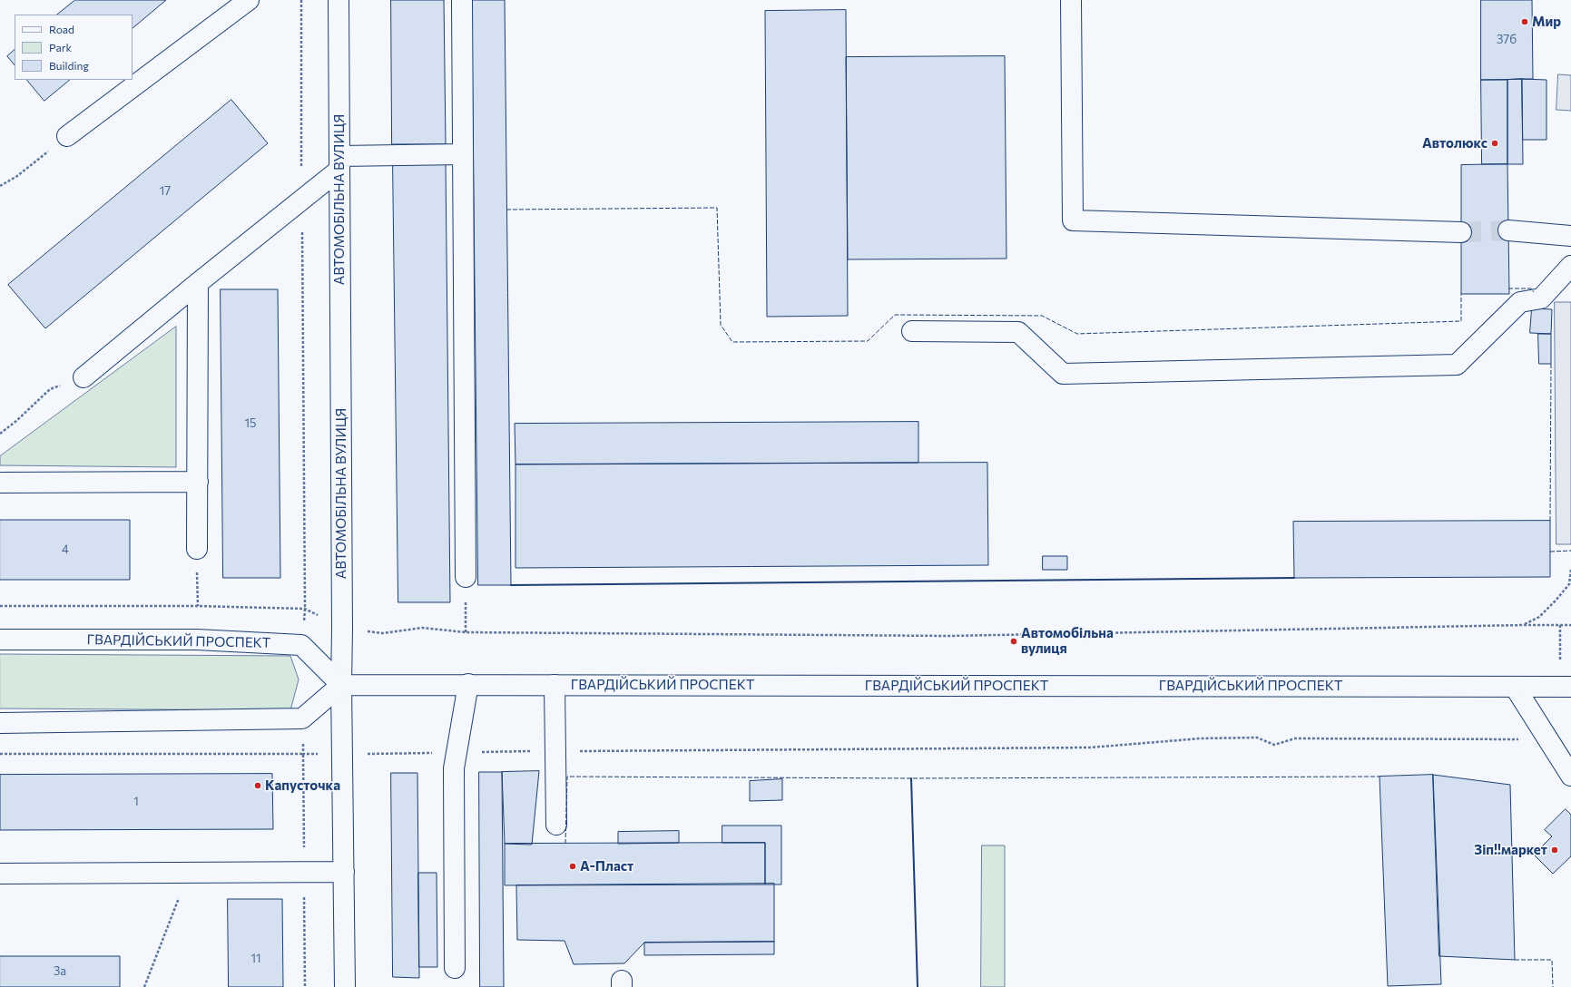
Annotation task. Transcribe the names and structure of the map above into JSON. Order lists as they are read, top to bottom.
{
  "streets": {
    "main road": ["АВТОМОБІЛЬНА ВУЛИЦЯ", "ГВАРДІЙСЬКИЙ ПРОСПЕКТ"]
  },
  "crossings": [
    ["АВТОМОБІЛЬНА ВУЛИЦЯ", "ГВАРДІЙСЬКИЙ ПРОСПЕКТ"]
  ],
  "places": [
    "Мир",
    "Автолюкс",
    "Автомобільна вулиця",
    "Капусточка",
    "Зіп!!маркет",
    "А-Пласт"
  ],
  "house_numbers": [
    "37б",
    "17",
    "15",
    "4",
    "1",
    "11",
    "3а"
  ],
  "legend": ["Road", "Park", "Building"]
}
